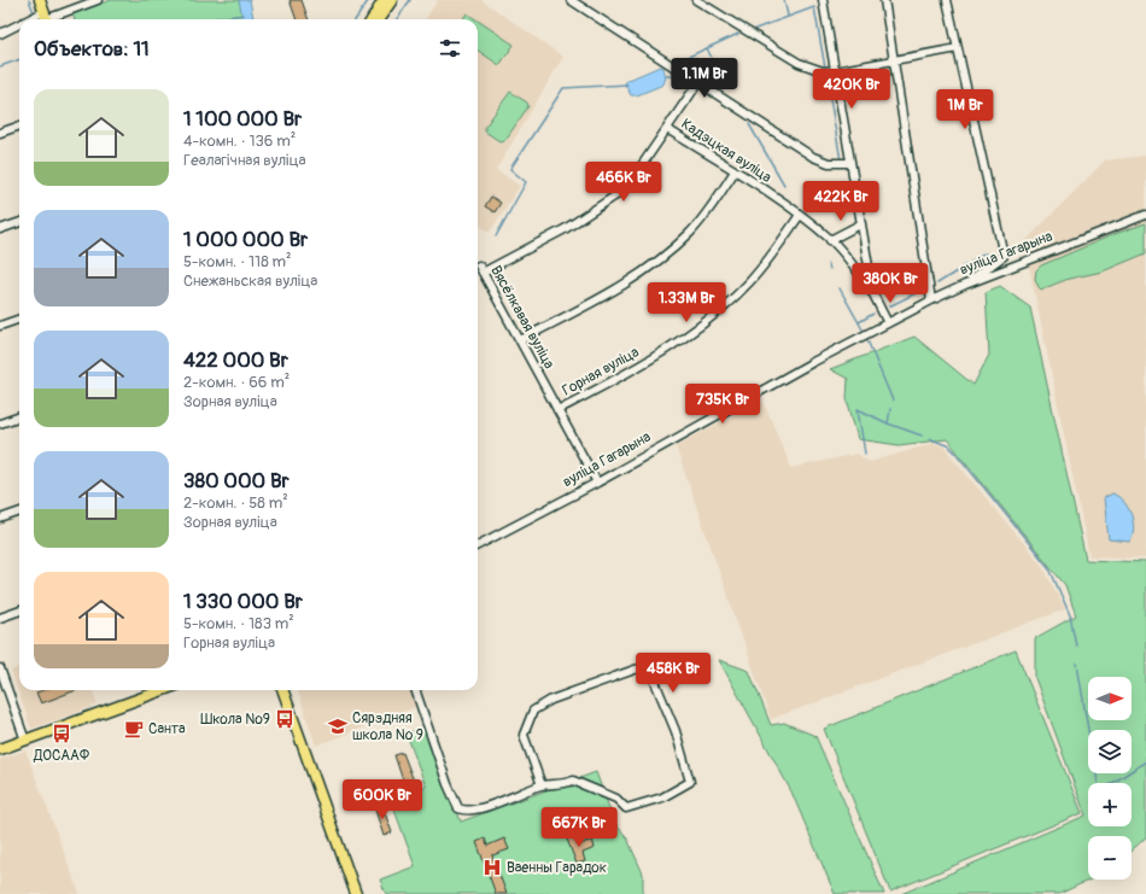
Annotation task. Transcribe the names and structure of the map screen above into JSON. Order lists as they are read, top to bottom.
{
  "streets": {
    "street": [
      "Кадэцкая вуліца",
      "вуліца Гагарына",
      "Вясёлкавая вуліца",
      "Горная вуліца"
    ]
  },
  "crossings": [
    ["Кадэцкая вуліца", "Горная вуліца"],
    ["вуліца Гагарына", "Вясёлкавая вуліца"],
    ["Вясёлкавая вуліца", "Горная вуліца"]
  ],
  "places": {
    "bus stop": ["Школа №9", "ДОСААФ"],
    "school or university": ["Сярэдняя школа № 9"],
    "cafe": ["Санта"],
    "hospital": ["Ваенны Гарадок"]
  },
  "north": "right",
  "page": {
    "heading": "Объектов: 11",
    "price": [
      "1.1M Br",
      "420K Br",
      "1M Br",
      "466K Br",
      "422K Br",
      "380K Br",
      "1.33M Br",
      "735K Br",
      "458K Br",
      "600K Br",
      "667K Br"
    ],
    "list": [
      {
        "name": "1 100 000 Br",
        "note": "4-комн. · 136 m² · Геалагічная вуліца"
      },
      {
        "name": "1 000 000 Br",
        "note": "5-комн. · 118 m² · Снежаньская вуліца"
      },
      {
        "name": "422 000 Br",
        "note": "2-комн. · 66 m² · Зорная вуліца"
      },
      {
        "name": "380 000 Br",
        "note": "2-комн. · 58 m² · Зорная вуліца"
      },
      {
        "name": "1 330 000 Br",
        "note": "5-комн. · 183 m² · Горная вуліца"
      }
    ],
    "map_buttons": ["+", "−"]
  }
}
